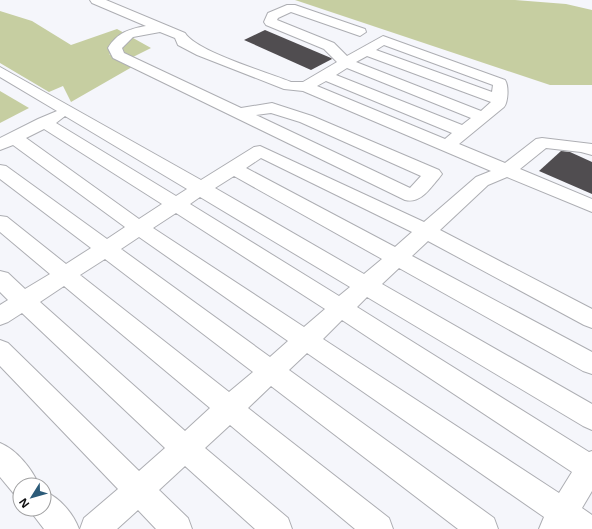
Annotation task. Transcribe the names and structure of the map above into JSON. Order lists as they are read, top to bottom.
{
  "north": "bottom left"
}
